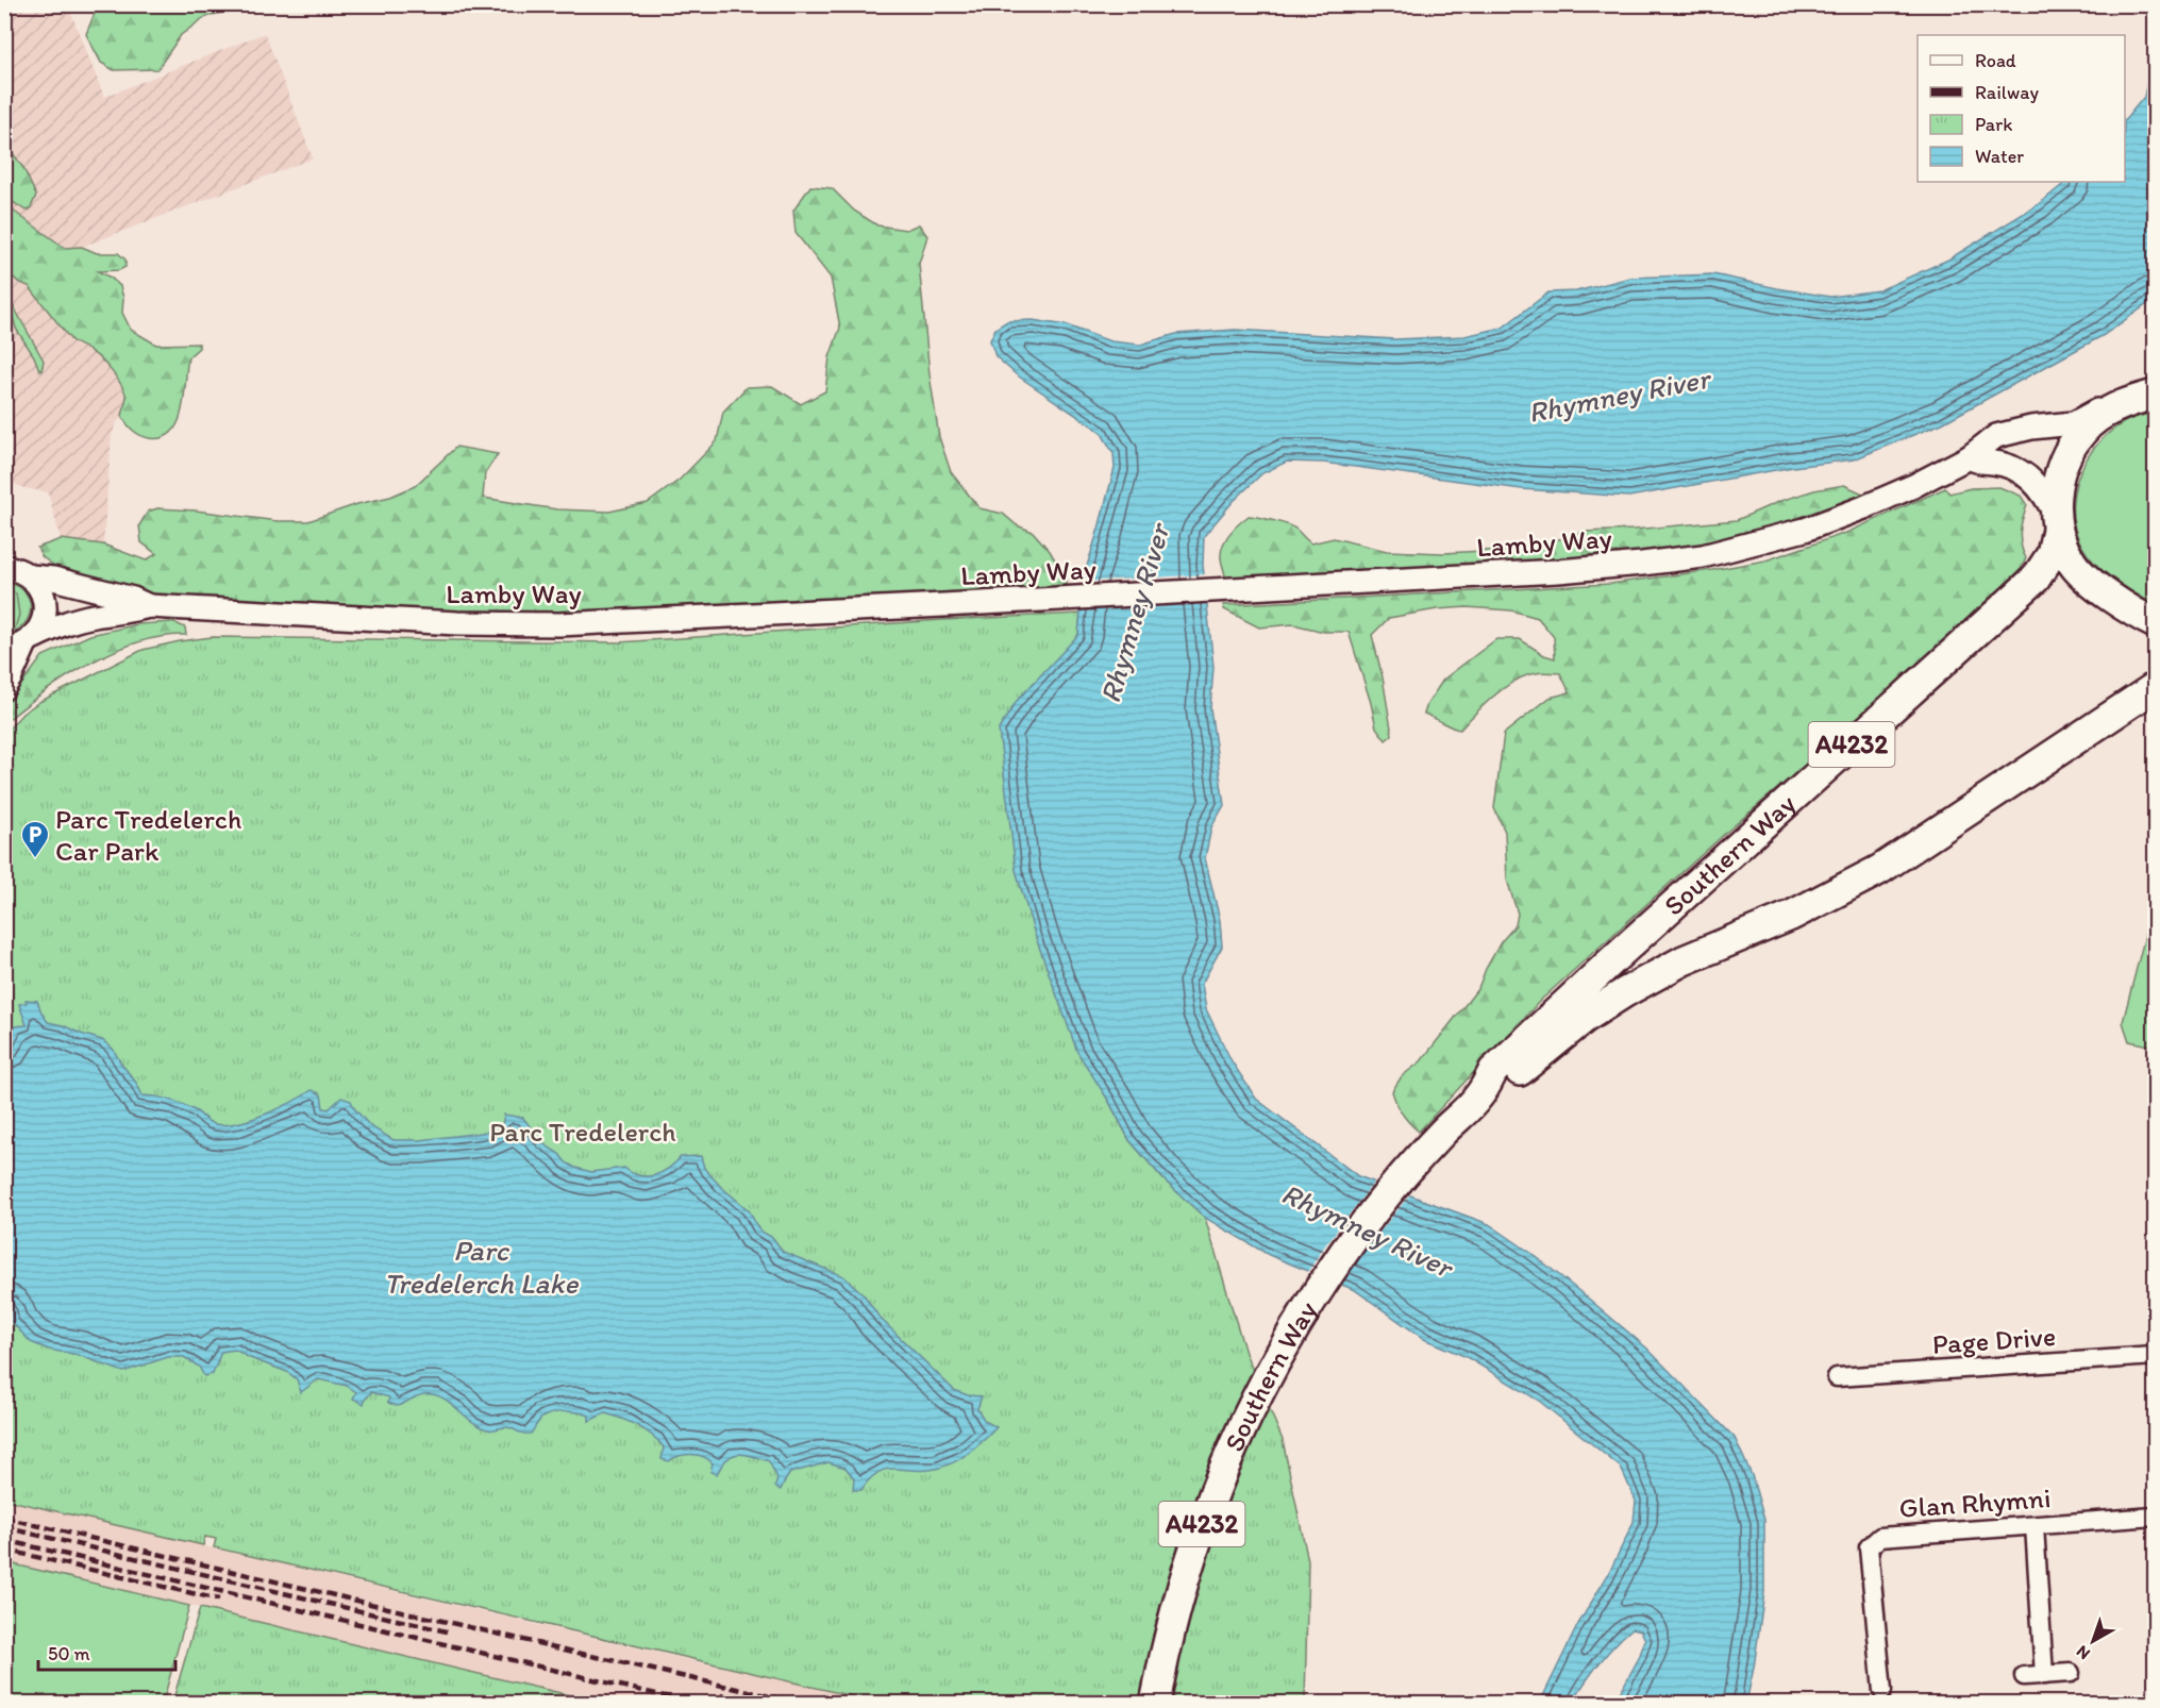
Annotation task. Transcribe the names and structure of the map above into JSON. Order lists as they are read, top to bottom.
{
  "streets": {
    "main road": ["A4232", "Southern Way"],
    "street": ["Lamby Way", "Page Drive", "Glan Rhymni"]
  },
  "water": ["Rhymney River", "Parc Tredelerch Lake"],
  "parks": ["Parc Tredelerch"],
  "places": {
    "parking": ["Parc Tredelerch Car Park"]
  },
  "legend": [
    "Road",
    "Railway",
    "Park",
    "Water"
  ],
  "scale_bar": "50 m",
  "north": "bottom left"
}
